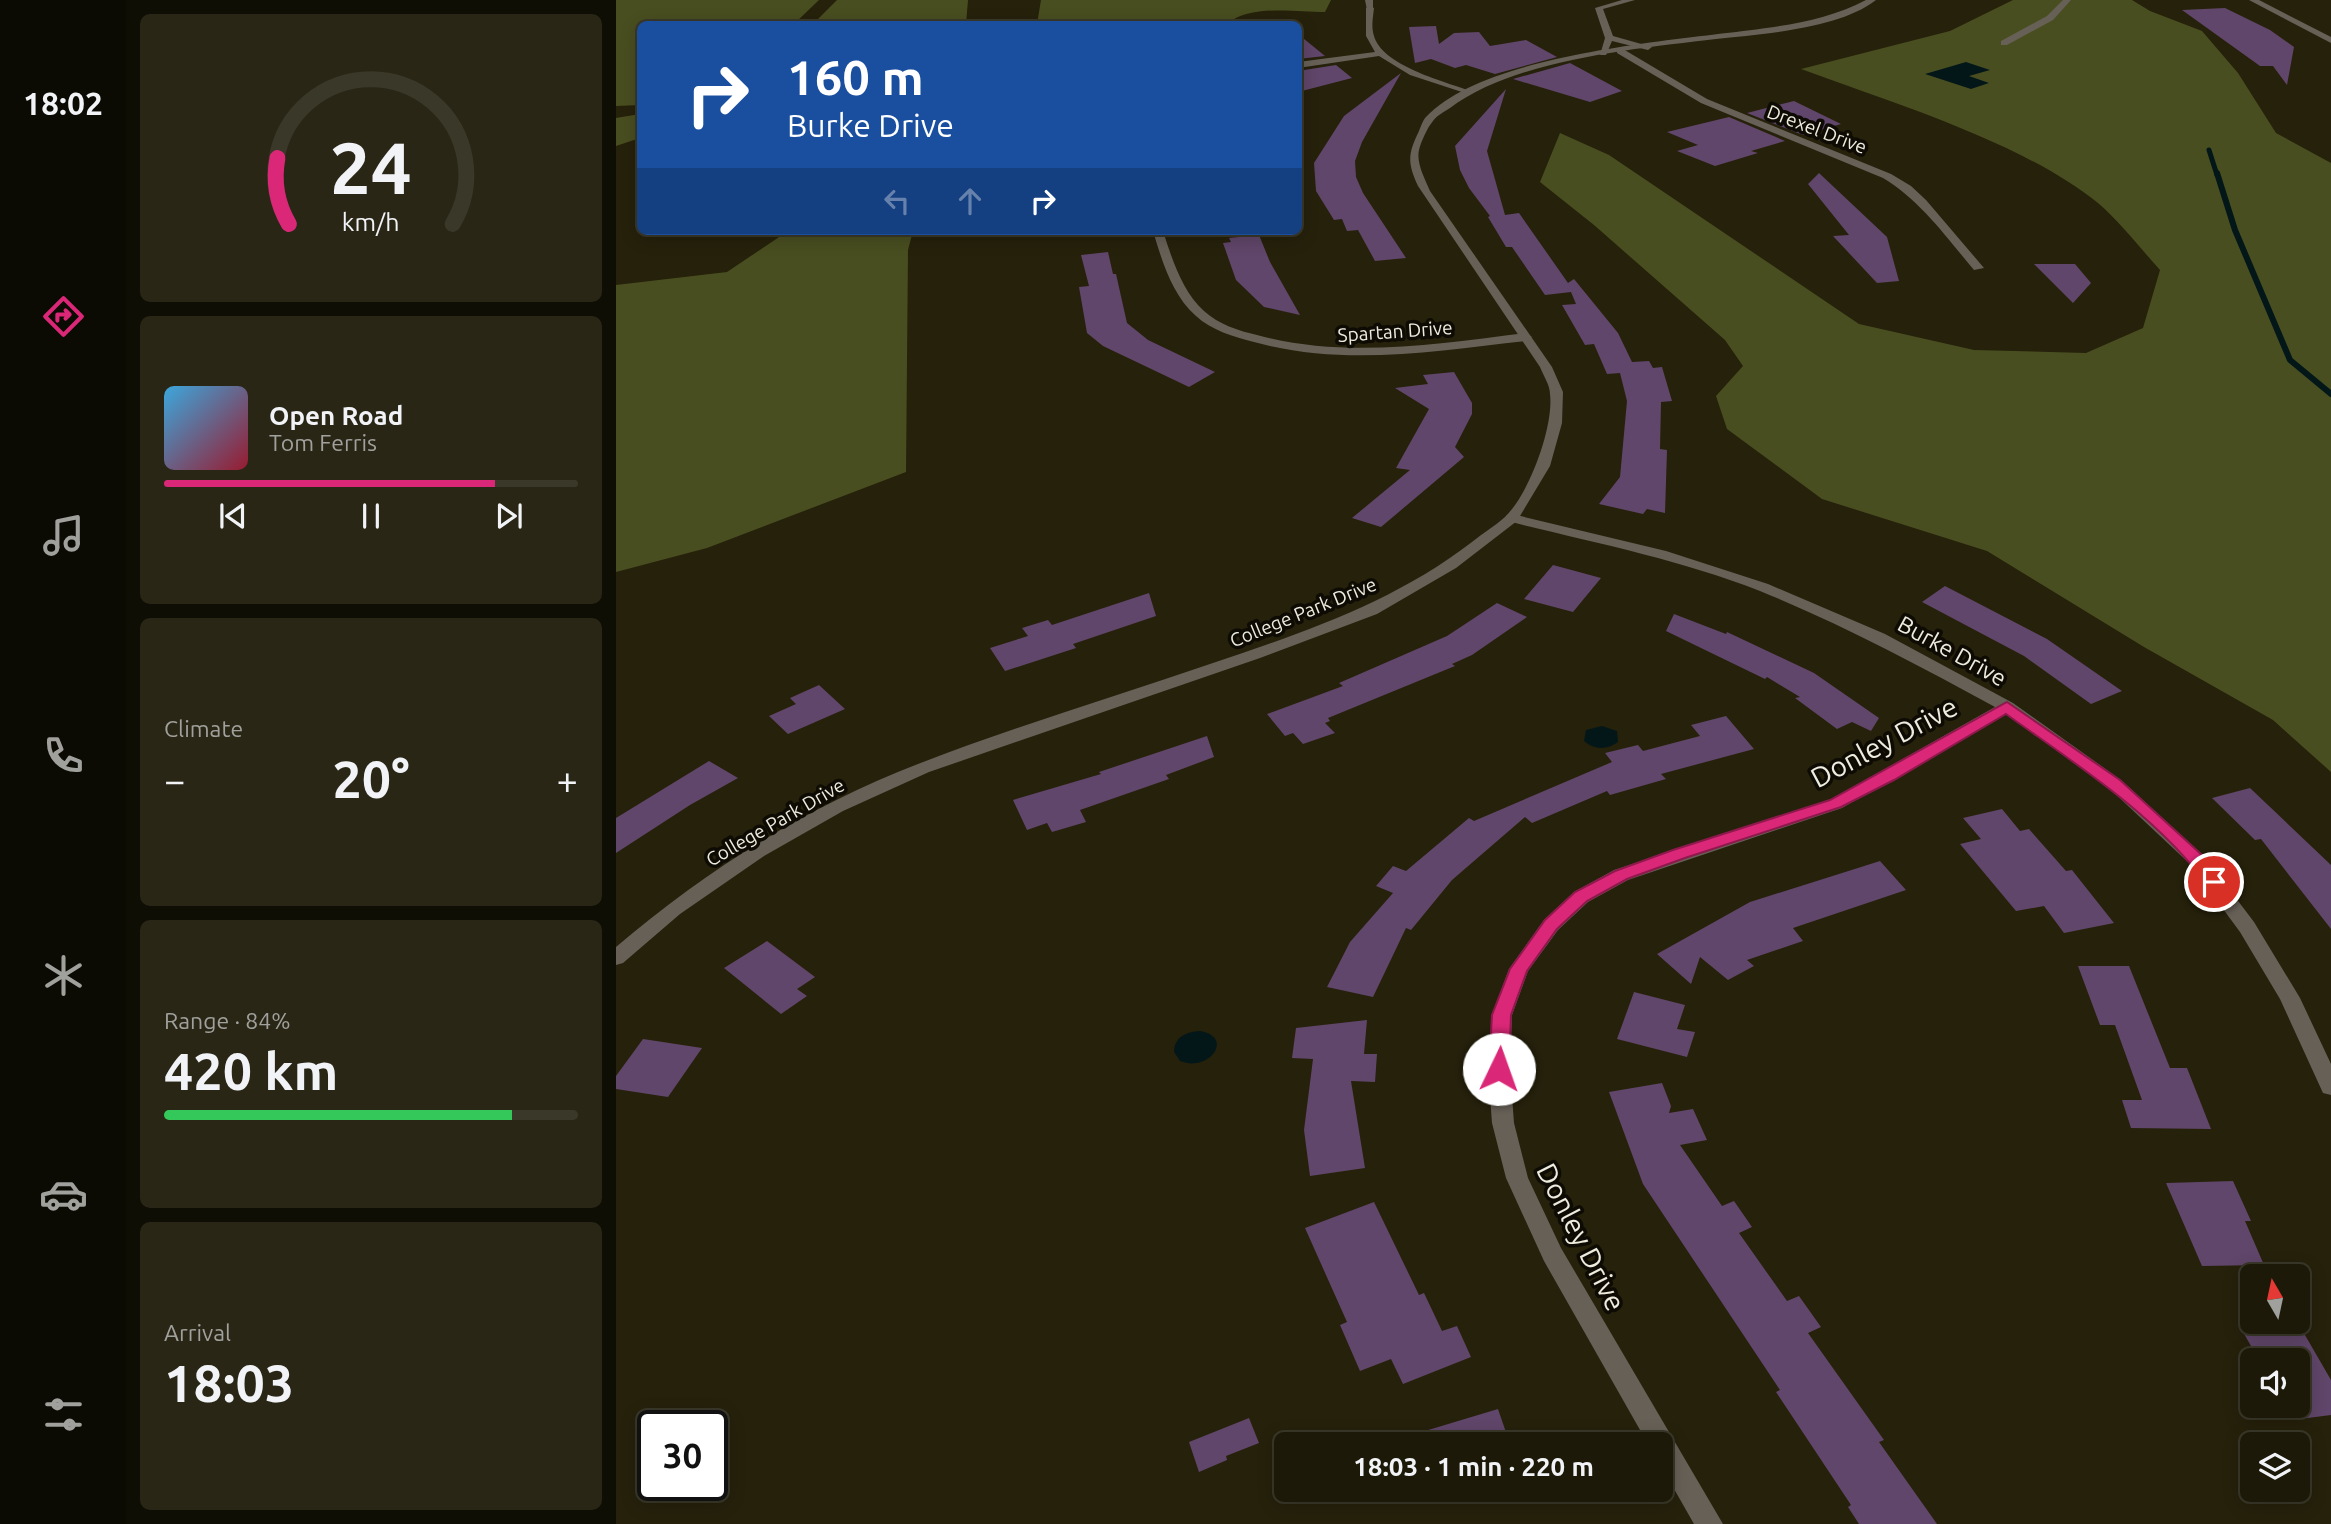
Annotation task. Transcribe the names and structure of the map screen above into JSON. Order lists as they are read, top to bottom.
{
  "streets": {
    "street": [
      "Drexel Drive",
      "Spartan Drive",
      "College Park Drive",
      "Burke Drive",
      "Donley Drive"
    ]
  },
  "crossings": [
    ["Drexel Drive", "College Park Drive"],
    ["Spartan Drive", "College Park Drive"],
    ["College Park Drive", "Burke Drive"],
    ["Burke Drive", "Donley Drive"]
  ],
  "north": "top",
  "page": {
    "tabs": "18:02",
    "turn": ["160 m", "Burke Drive"],
    "song": ["Open Road", "Tom Ferris"],
    "tile": [
      "Climate",
      ["Range · 84%", "420 km"],
      ["Arrival", "18:03"]
    ],
    "heat": ["−", "20°", "+"],
    "limit": "30",
    "trip": "18:03 · 1 min · 220 m",
    "gauge": ["24", "km/h"]
  }
}
